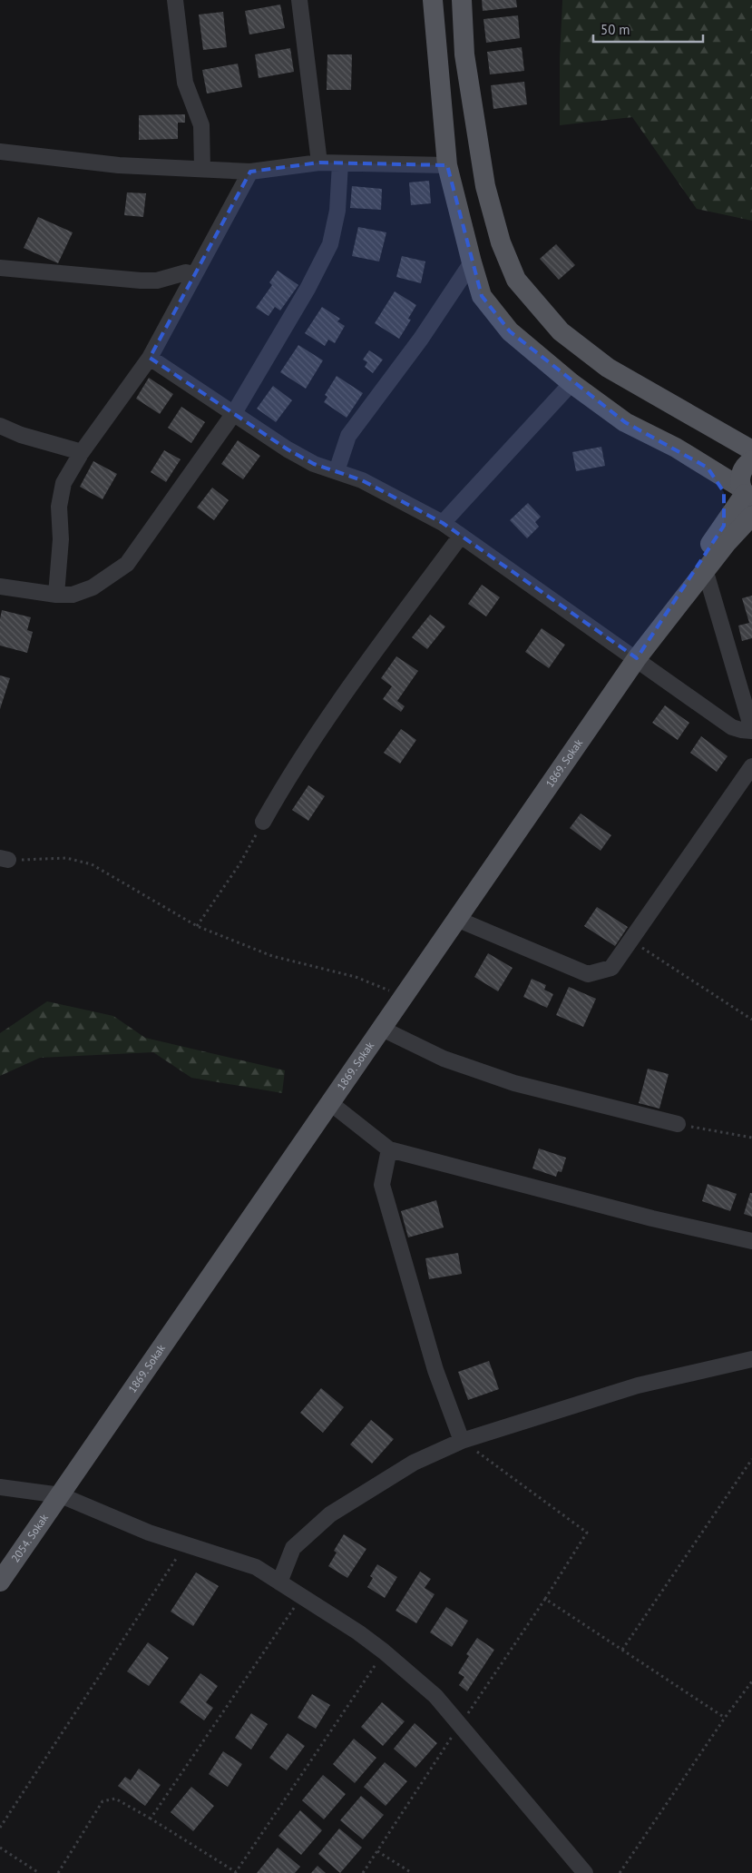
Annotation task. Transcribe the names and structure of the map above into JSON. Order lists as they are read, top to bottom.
{
  "streets": {
    "main road": ["1869. Sokak", "2054. Sokak"]
  },
  "crossings": [
    ["1869. Sokak", "2054. Sokak"]
  ],
  "scale_bar": "50 m"
}
